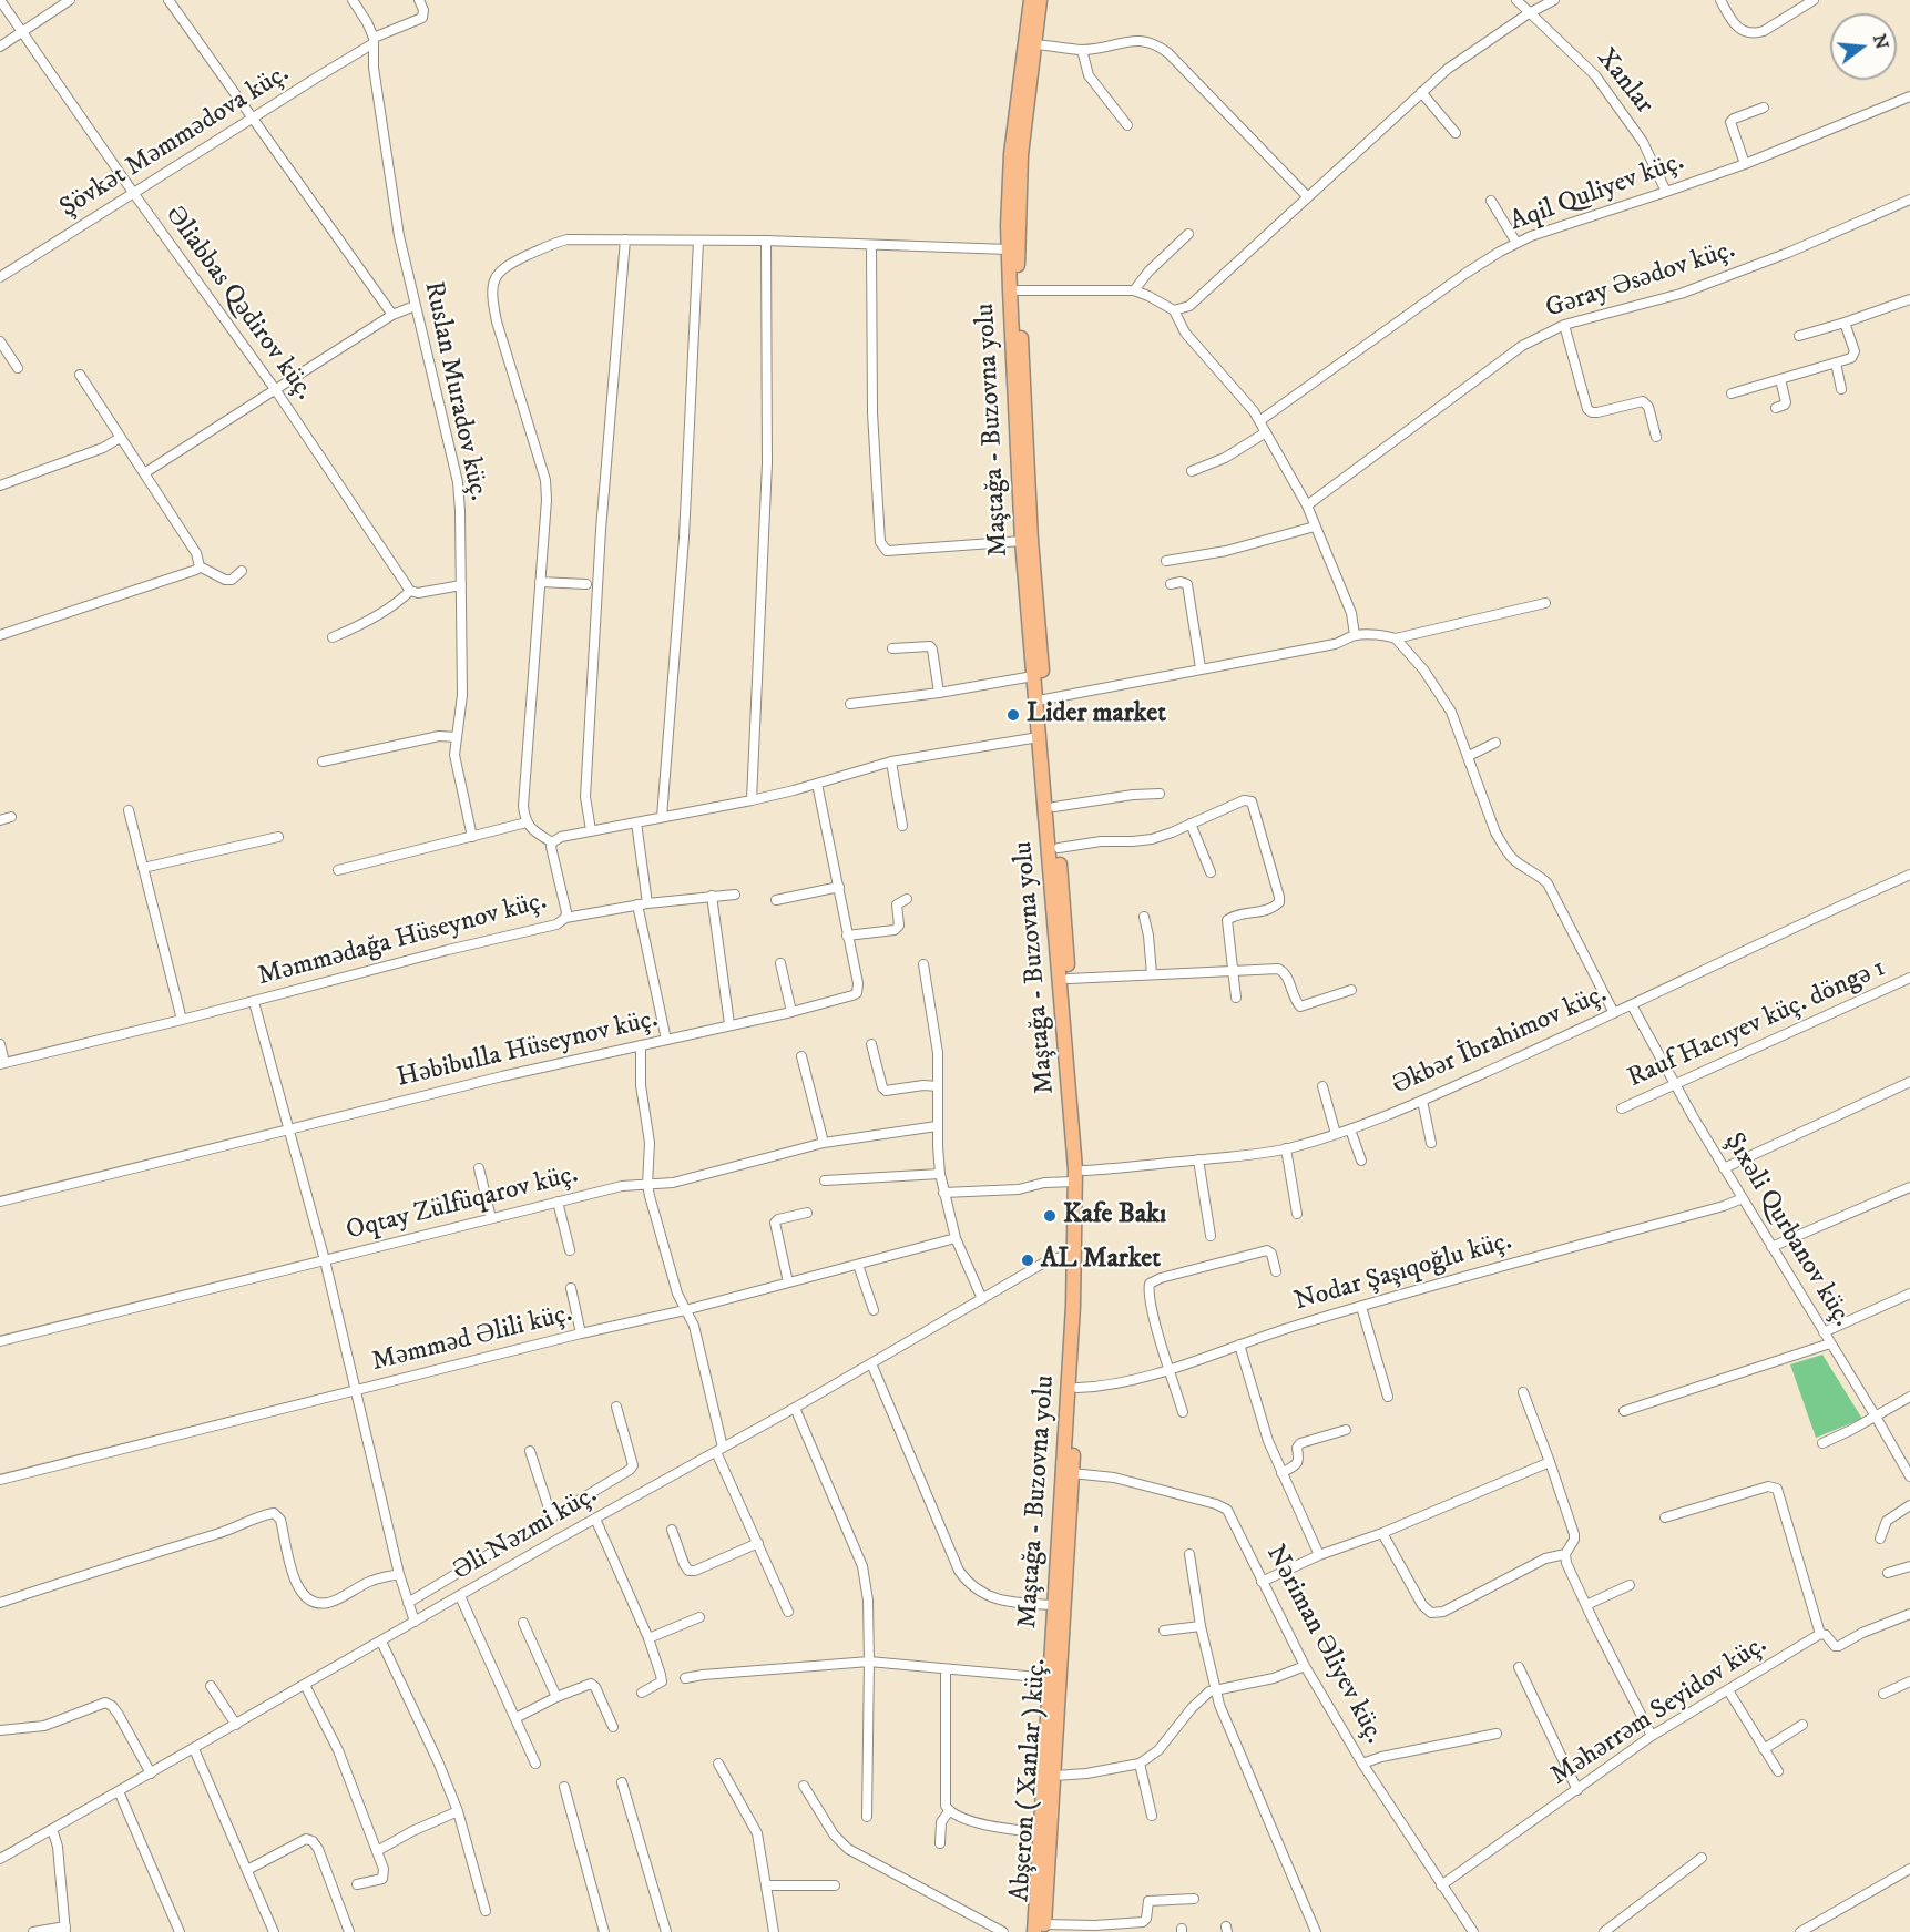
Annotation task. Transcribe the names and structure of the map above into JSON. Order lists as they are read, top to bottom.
{
  "streets": {
    "main road": ["Maştağa - Buzovna yolu", "Abşeron ( Xanlar ) küç."],
    "street": [
      "Xanlar",
      "Şövkət Məmmədova küç.",
      "Aqil Quliyev küç.",
      "Gəray Əsədov küç.",
      "Əliabbas Qədirov küç.",
      "Ruslan Muradov küç.",
      "Məmmədağa Hüseynov küç.",
      "Rauf Hacıyev küç. döngə 1",
      "Əkbər İbrahimov küç.",
      "Həbibulla Hüseynov küç.",
      "Oqtay Zülfüqarov küç.",
      "Şıxəli Qurbanov küç.",
      "Nodar Şaşıqoğlu küç.",
      "Məmməd Əlili küç.",
      "Əli Nəzmi küç.",
      "Nəriman Əliyev küç.",
      "Məhərrəm Seyidov küç."
    ]
  },
  "crossings": [
    ["Xanlar", "Aqil Quliyev küç."],
    ["Şövkət Məmmədova küç.", "Əliabbas Qədirov küç."],
    ["Şövkət Məmmədova küç.", "Ruslan Muradov küç."],
    ["Maştağa - Buzovna yolu", "Əkbər İbrahimov küç."],
    ["Maştağa - Buzovna yolu", "Əli Nəzmi küç."],
    ["Maştağa - Buzovna yolu", "Abşeron ( Xanlar ) küç."],
    ["Rauf Hacıyev küç. döngə 1", "Şıxəli Qurbanov küç."],
    ["Əkbər İbrahimov küç.", "Şıxəli Qurbanov küç."],
    ["Şıxəli Qurbanov küç.", "Nodar Şaşıqoğlu küç."],
    ["Nodar Şaşıqoğlu küç.", "Abşeron ( Xanlar ) küç."],
    ["Əli Nəzmi küç.", "Abşeron ( Xanlar ) küç."],
    ["Nəriman Əliyev küç.", "Məhərrəm Seyidov küç."],
    ["Nəriman Əliyev küç.", "Abşeron ( Xanlar ) küç."]
  ],
  "places": ["Lider market", "Kafe Bakı", "AL Market"],
  "north": "right"
}
